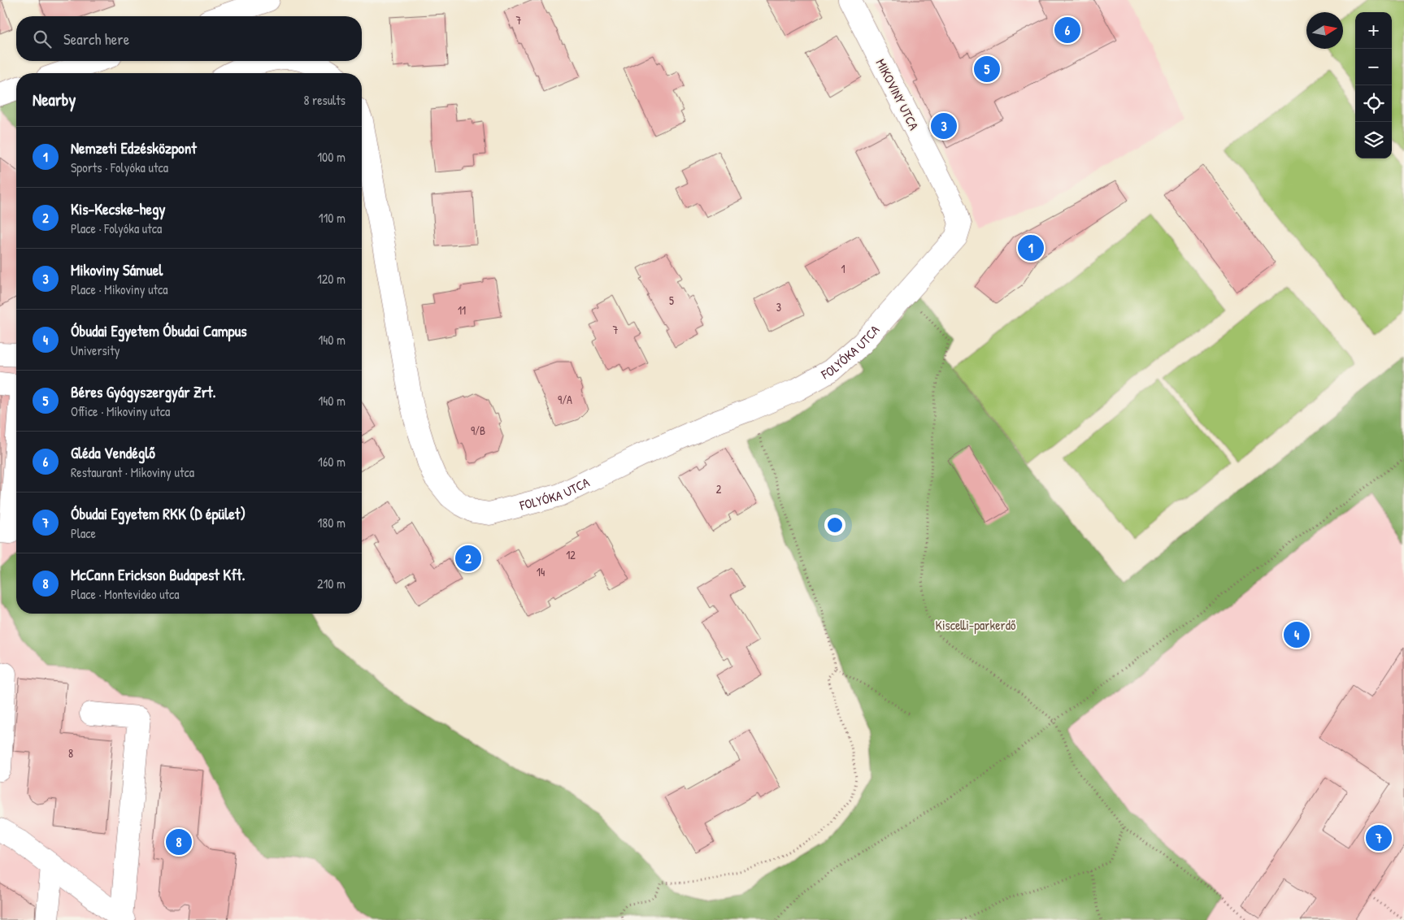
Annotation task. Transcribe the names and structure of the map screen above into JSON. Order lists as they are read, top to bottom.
{
  "streets": {
    "street": ["MIKOVINY UTCA", "FOLYÓKA UTCA"]
  },
  "crossings": [
    ["MIKOVINY UTCA", "FOLYÓKA UTCA"]
  ],
  "parks": ["Kiscelli-parkerdő"],
  "house_numbers": [
    "7",
    "1",
    "5",
    "3",
    "11",
    "7",
    "9/A",
    "9/B",
    "2",
    "12",
    "14",
    "8"
  ],
  "north": "right",
  "page": {
    "map_buttons": ["+", "−"],
    "pins": [
      "6",
      "5",
      "3",
      "1",
      "2",
      "4",
      "7",
      "8"
    ],
    "search": "Search here",
    "heading": ["Nearby", "8 results"],
    "list": [
      {
        "mark": "1",
        "name": "Nemzeti Edzésközpont",
        "note": "Sports · Folyóka utca",
        "value": "100 m"
      },
      {
        "mark": "2",
        "name": "Kis-Kecske-hegy",
        "note": "Place · Folyóka utca",
        "value": "110 m"
      },
      {
        "mark": "3",
        "name": "Mikoviny Sámuel",
        "note": "Place · Mikoviny utca",
        "value": "120 m"
      },
      {
        "mark": "4",
        "name": "Óbudai Egyetem Óbudai Campus",
        "note": "University",
        "value": "140 m"
      },
      {
        "mark": "5",
        "name": "Béres Gyógyszergyár Zrt.",
        "note": "Office · Mikoviny utca",
        "value": "140 m"
      },
      {
        "mark": "6",
        "name": "Gléda Vendéglő",
        "note": "Restaurant · Mikoviny utca",
        "value": "160 m"
      },
      {
        "mark": "7",
        "name": "Óbudai Egyetem RKK (D épület)",
        "note": "Place",
        "value": "180 m"
      },
      {
        "mark": "8",
        "name": "McCann Erickson Budapest Kft.",
        "note": "Place · Montevideo utca",
        "value": "210 m"
      }
    ]
  }
}
